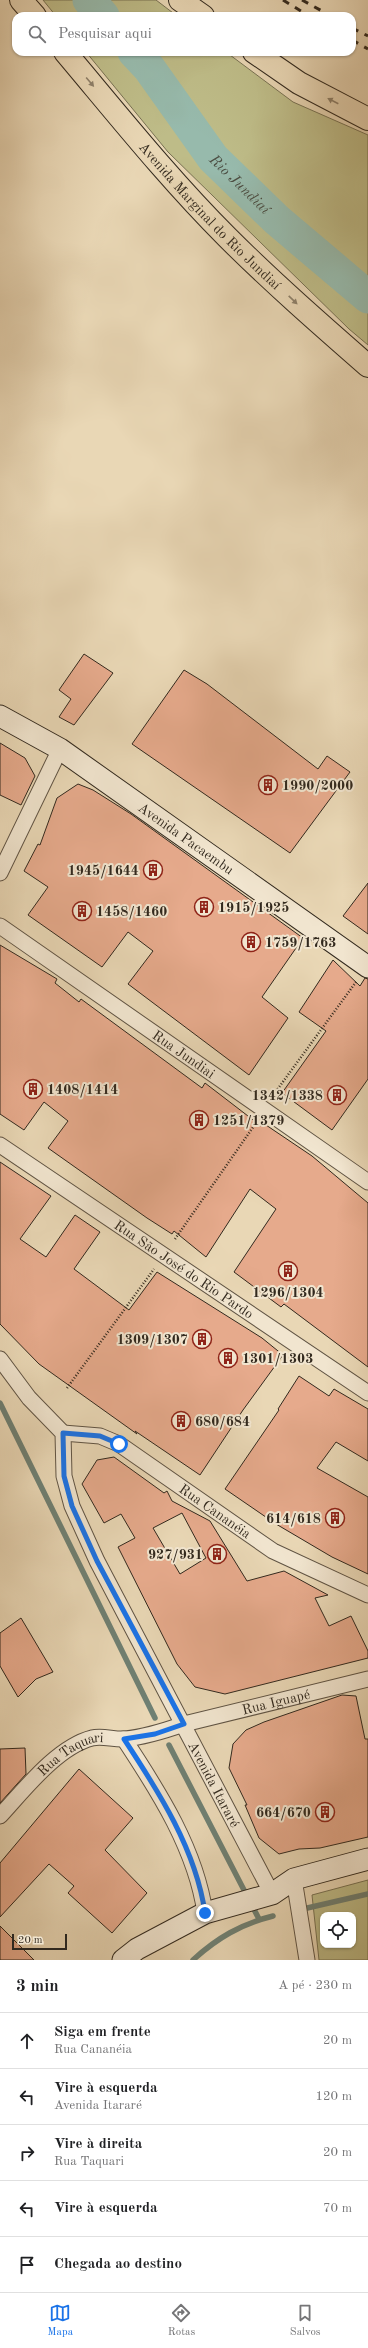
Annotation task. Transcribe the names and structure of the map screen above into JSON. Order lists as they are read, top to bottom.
{
  "streets": {
    "main road": ["Avenida Marginal do Rio Jundiaí", "Avenida Pacaembu"],
    "street": [
      "Rua Jundiai",
      "Rua São José do Rio Pardo",
      "Rua Cananéia",
      "Rua Iguapé",
      "Rua Taquari",
      "Avenida Itararé"
    ]
  },
  "crossings": [
    ["Rua Cananéia", "Avenida Itararé"],
    ["Rua Iguapé", "Rua Taquari"],
    ["Rua Iguapé", "Avenida Itararé"],
    ["Rua Taquari", "Avenida Itararé"]
  ],
  "water": ["Rio Jundiaí"],
  "places": {
    "building": [
      "1990/2000",
      "1945/1644",
      "1915/1925",
      "1458/1460",
      "1759/1763",
      "1408/1414",
      "1342/1338",
      "1251/1379",
      "1296/1304",
      "1309/1307",
      "1301/1303",
      "680/684",
      "614/618",
      "927/931",
      "664/670"
    ]
  },
  "scale_bar": "20 m",
  "page": {
    "search": "Pesquisar aqui",
    "scale": "20 m",
    "heading": ["3 min", "A pé · 230 m"],
    "list": [
      ["Siga em frente", "Rua Cananéia", "20 m"],
      ["Vire à esquerda", "Avenida Itararé", "120 m"],
      ["Vire à direita", "Rua Taquari", "20 m"],
      ["Vire à esquerda", "70 m"],
      "Chegada ao destino"
    ],
    "nav": ["Mapa", "Rotas", "Salvos"]
  }
}
